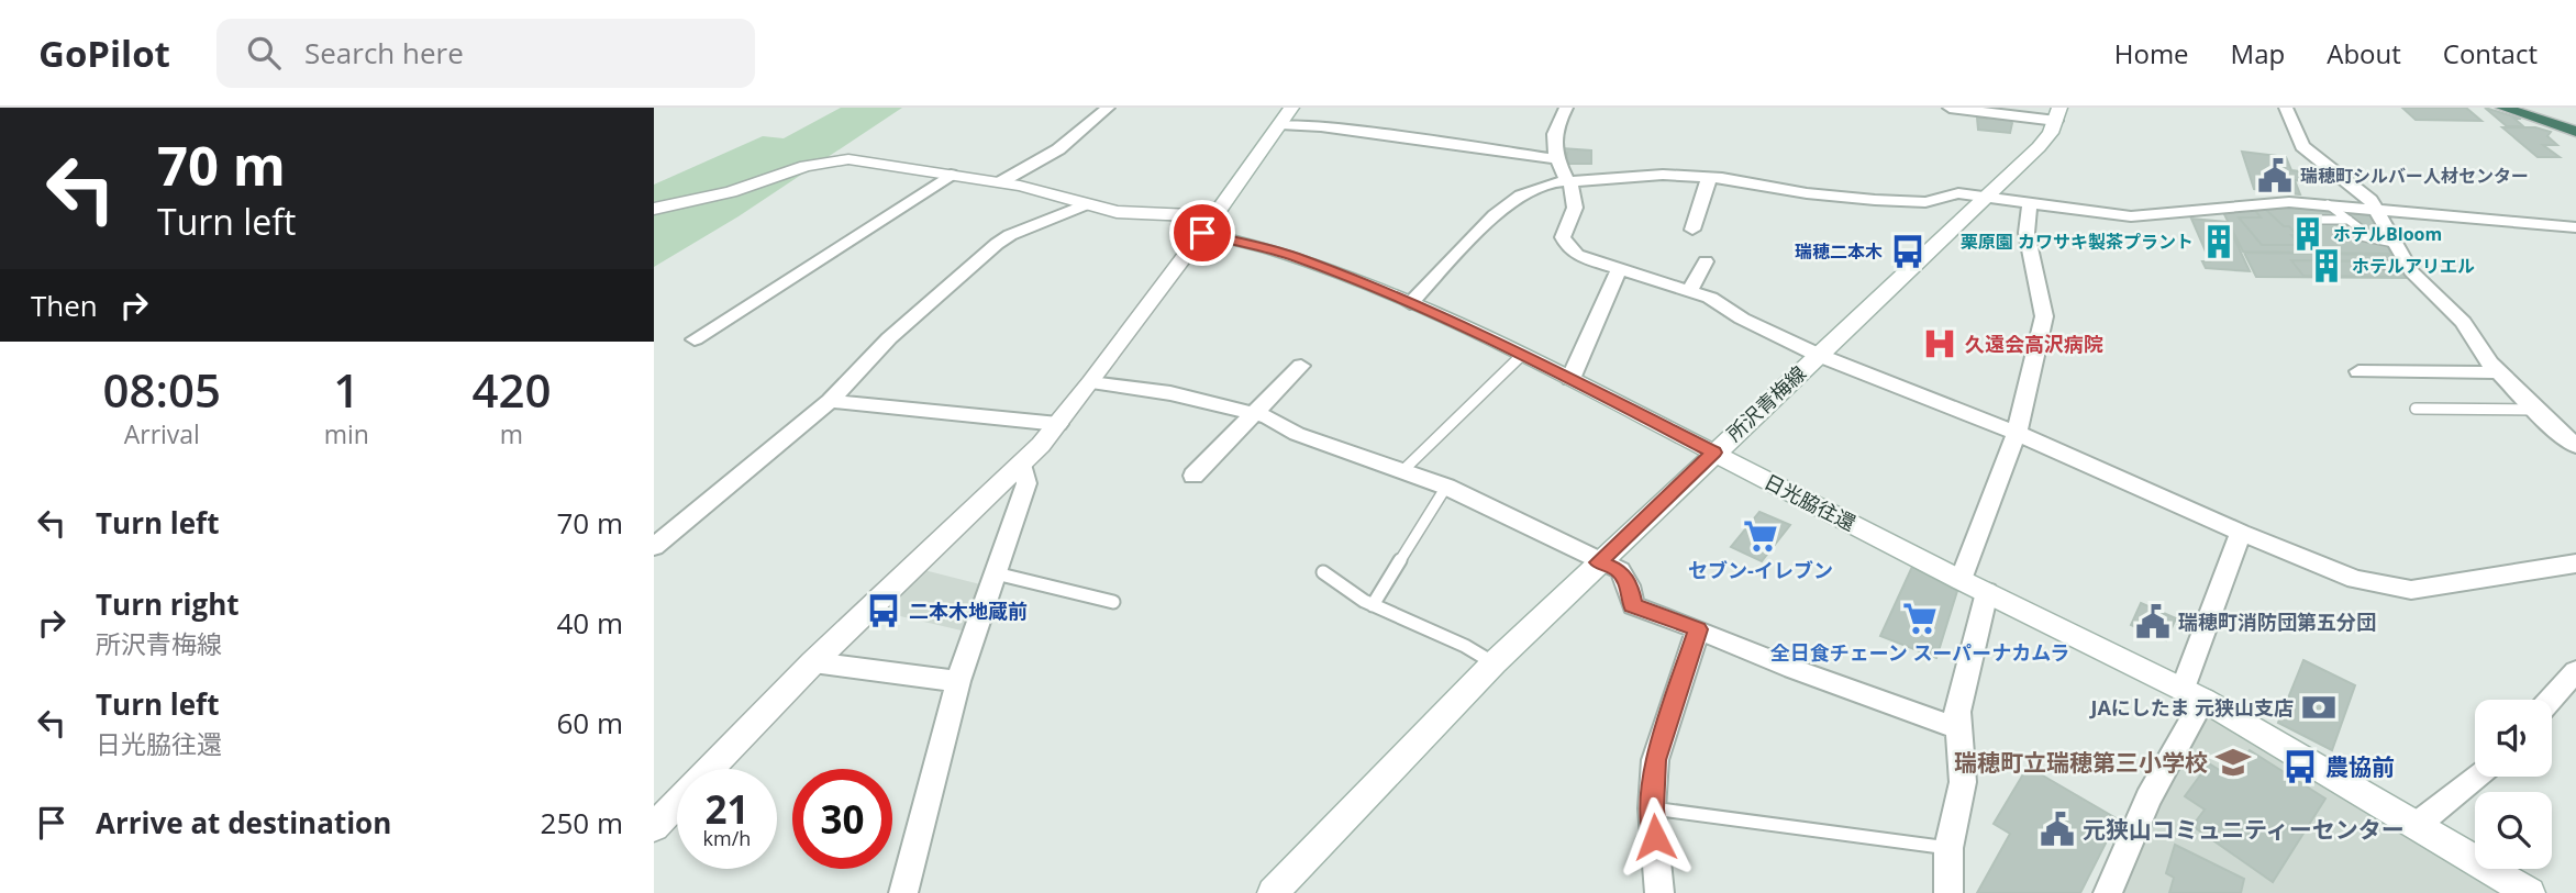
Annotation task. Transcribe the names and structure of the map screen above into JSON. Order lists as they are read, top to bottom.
{
  "streets": {
    "main road": ["所沢青梅線", "日光脇往還"]
  },
  "crossings": [
    ["所沢青梅線", "日光脇往還"]
  ],
  "places": {
    "public building": ["瑞穂町シルバー人材センター", "瑞穂町消防団第五分団", "元狭山コミュニティーセンター"],
    "building": ["ホテルBloom", "栗原園 カワサキ製茶プラント", "ホテルアリエル"],
    "bus stop": ["瑞穂二本木", "二本木地蔵前", "農協前"],
    "hospital": ["久遠会高沢病院"],
    "supermarket": ["セブン-イレブン", "全日食チェーン スーパーナカムラ"],
    "bank": ["JAにしたま 元狭山支店"],
    "school or university": ["瑞穂町立瑞穂第三小学校"]
  },
  "page": {
    "header": "GoPilot",
    "search": "Search here",
    "nav": [
      "Home",
      "Map",
      "About",
      "Contact"
    ],
    "turn": ["70 m", "Turn left"],
    "then": "Then",
    "eta": [
      "08:05",
      "Arrival",
      "1",
      "min",
      "420",
      "m"
    ],
    "list": [
      {
        "name": "Turn left",
        "value": "70 m"
      },
      {
        "name": "Turn right",
        "note": "所沢青梅線",
        "value": "40 m"
      },
      {
        "name": "Turn left",
        "note": "日光脇往還",
        "value": "60 m"
      },
      {
        "name": "Arrive at destination",
        "value": "250 m"
      }
    ],
    "speed": "21 km/h",
    "limit": "30"
  }
}
